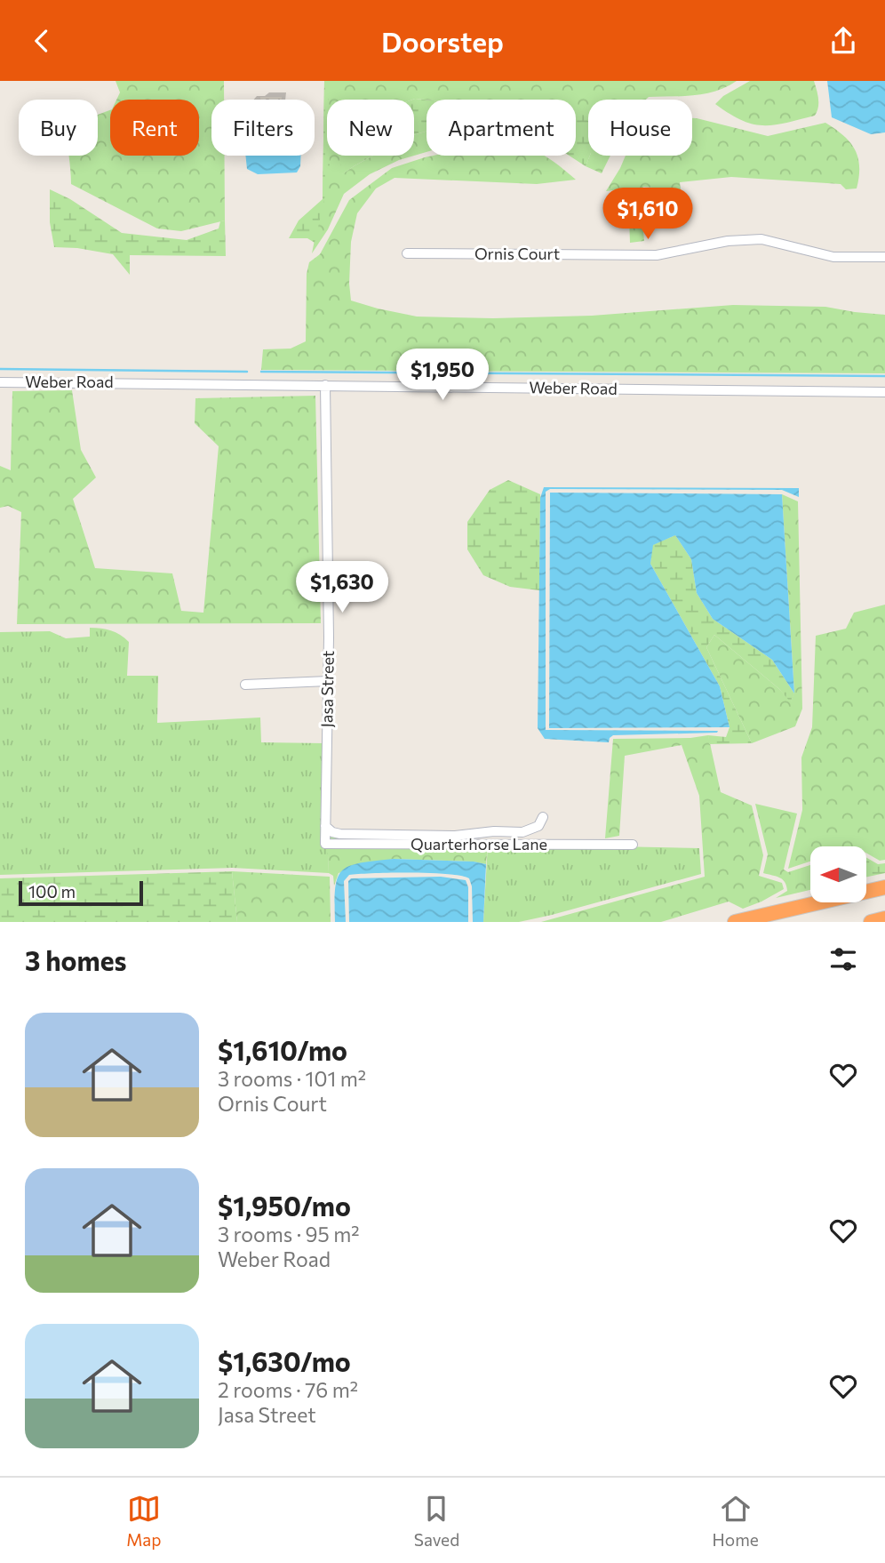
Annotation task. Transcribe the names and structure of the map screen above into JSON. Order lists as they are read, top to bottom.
{
  "streets": {
    "street": [
      "Ornis Court",
      "Weber Road",
      "Jasa Street",
      "Quarterhorse Lane"
    ]
  },
  "crossings": [
    ["Weber Road", "Jasa Street"],
    ["Jasa Street", "Quarterhorse Lane"]
  ],
  "scale_bar": "100 m",
  "north": "left",
  "page": {
    "header": "Doorstep",
    "chip": [
      "Buy",
      "Rent",
      "Filters",
      "New",
      "Apartment",
      "House"
    ],
    "price": ["$1,610", "$1,950", "$1,630"],
    "scale": "100 m",
    "heading": "3 homes",
    "list": [
      {
        "name": "$1,610/mo",
        "note": "3 rooms · 101 m² · Ornis Court"
      },
      {
        "name": "$1,950/mo",
        "note": "3 rooms · 95 m² · Weber Road"
      },
      {
        "name": "$1,630/mo",
        "note": "2 rooms · 76 m² · Jasa Street"
      }
    ],
    "tabs": ["Map", "Saved", "Home"]
  }
}
